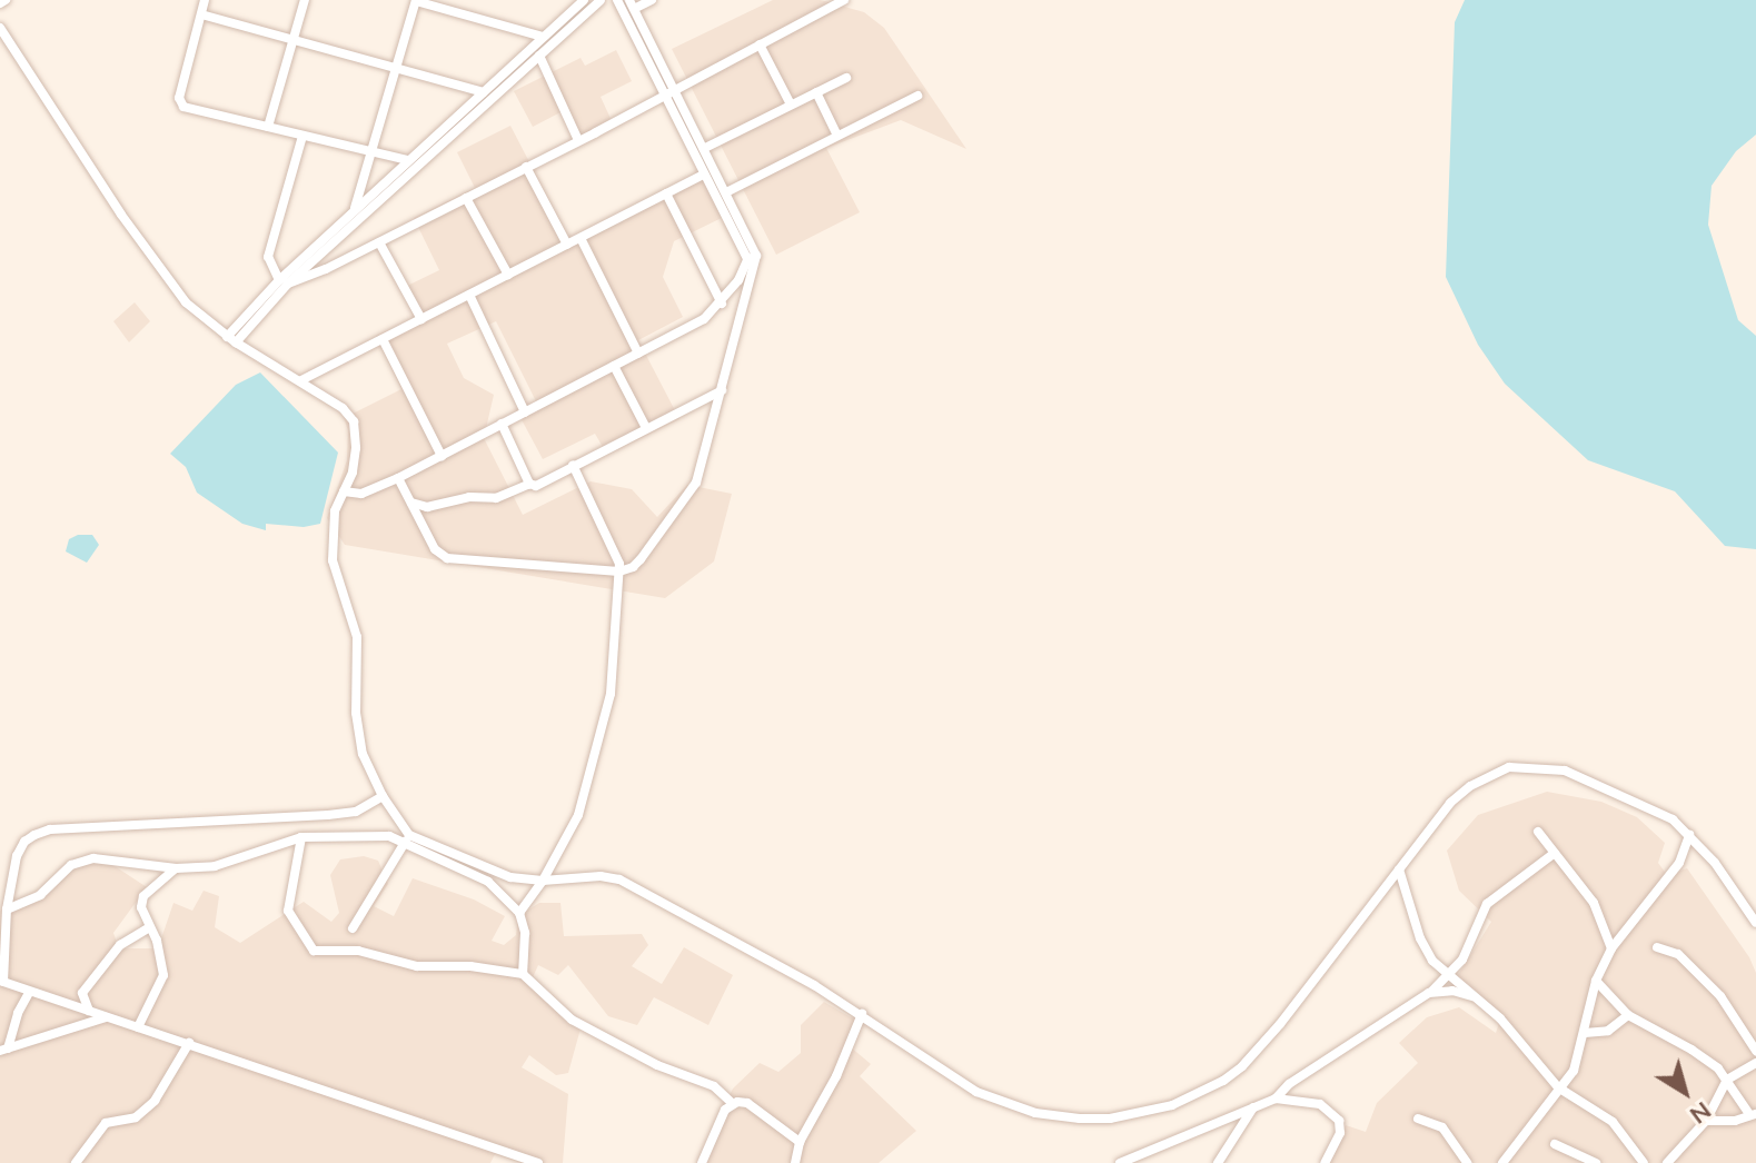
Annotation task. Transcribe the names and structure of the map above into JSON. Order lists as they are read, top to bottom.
{
  "north": "bottom right"
}
